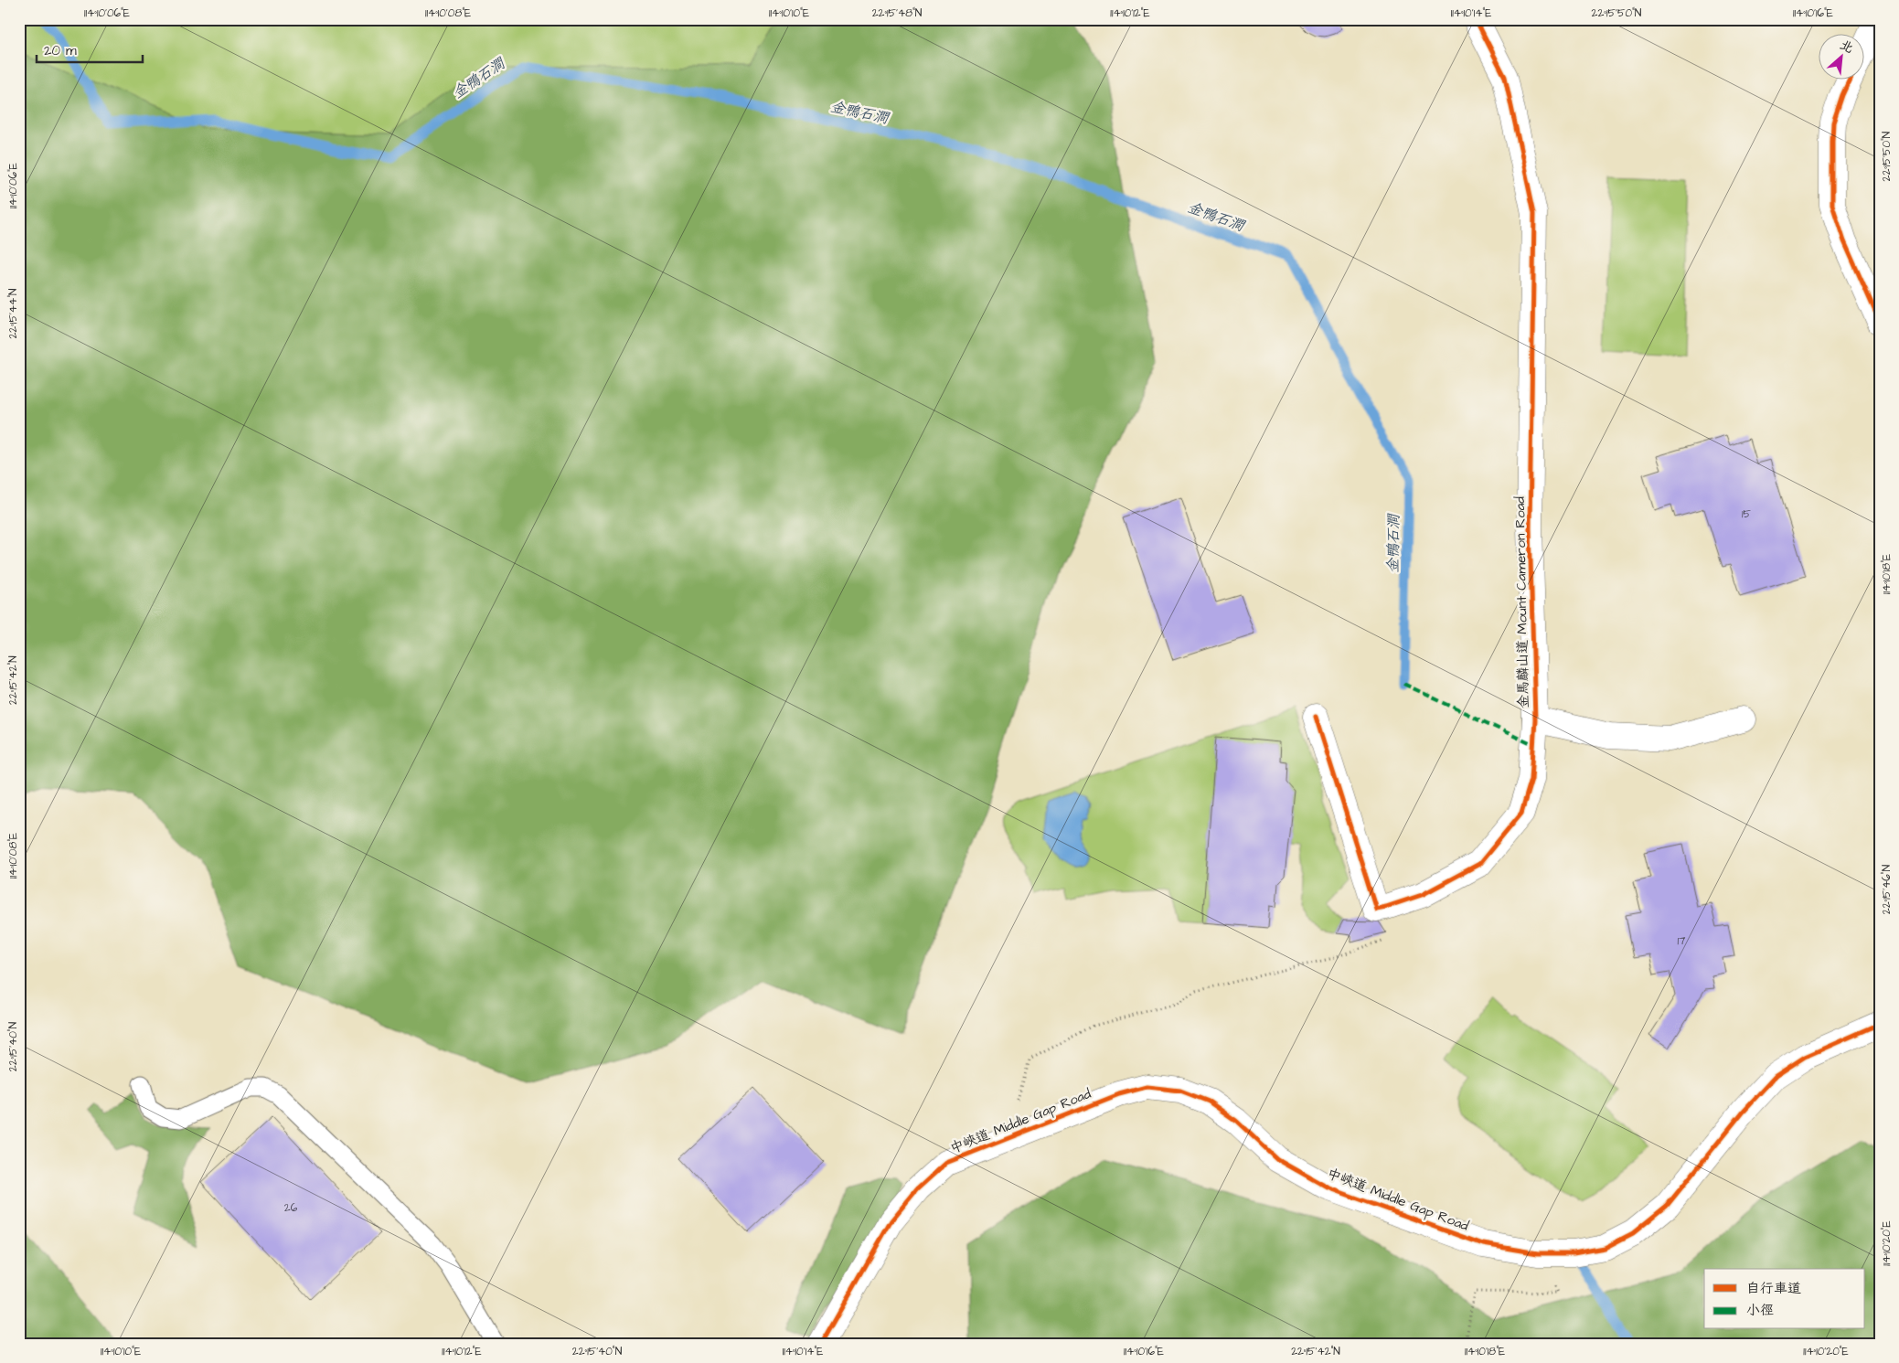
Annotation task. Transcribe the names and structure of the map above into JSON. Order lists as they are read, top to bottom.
{
  "streets": {
    "street": ["金馬麟山道 Mount Cameron Road", "中峽道 Middle Gap Road"]
  },
  "water": ["金鴨石澗"],
  "house_numbers": ["15", "17", "26"],
  "legend": ["自行車道", "小徑"],
  "scale_bar": "20 m",
  "north": "top right",
  "coordinates": [
    "114°10'06\"E",
    "114°10'08\"E",
    "114°10'10\"E",
    "22°15'48\"N",
    "114°10'12\"E",
    "114°10'14\"E",
    "22°15'50\"N",
    "114°10'16\"E",
    "22°15'44\"N",
    "114°10'18\"E",
    "22°15'42\"N",
    "22°15'46\"N",
    "22°15'40\"N",
    "114°10'20\"E"
  ]
}
